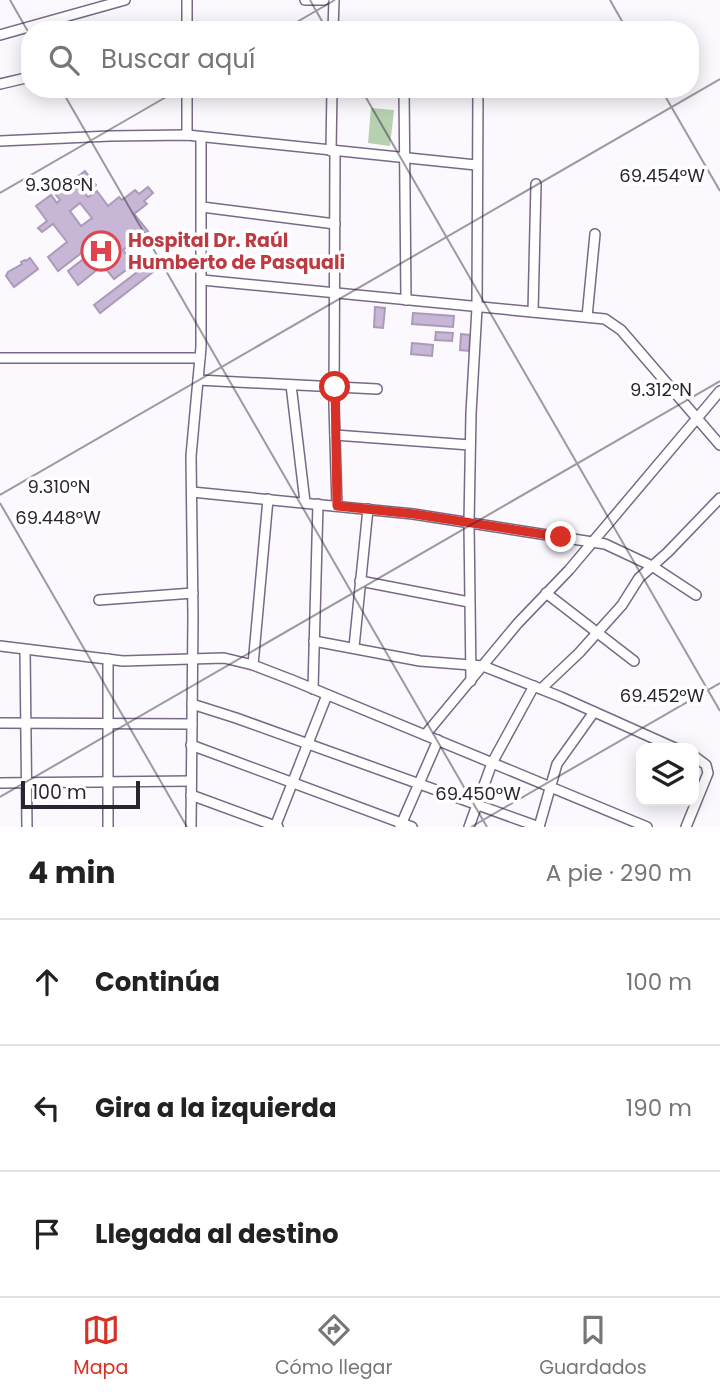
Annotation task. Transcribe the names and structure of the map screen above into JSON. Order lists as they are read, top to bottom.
{
  "places": {
    "hospital": ["Hospital Dr. Raúl Humberto de Pasquali"]
  },
  "scale_bar": "100 m",
  "page": {
    "search": "Buscar aquí",
    "scale": "100 m",
    "heading": ["4 min", "A pie · 290 m"],
    "list": [
      ["Continúa", "100 m"],
      ["Gira a la izquierda", "190 m"],
      "Llegada al destino"
    ],
    "nav": ["Mapa", "Cómo llegar", "Guardados"]
  },
  "coordinates": [
    "69.454°W",
    "9.308°N",
    "9.312°N",
    "9.310°N",
    "69.448°W",
    "69.452°W",
    "69.450°W"
  ]
}
